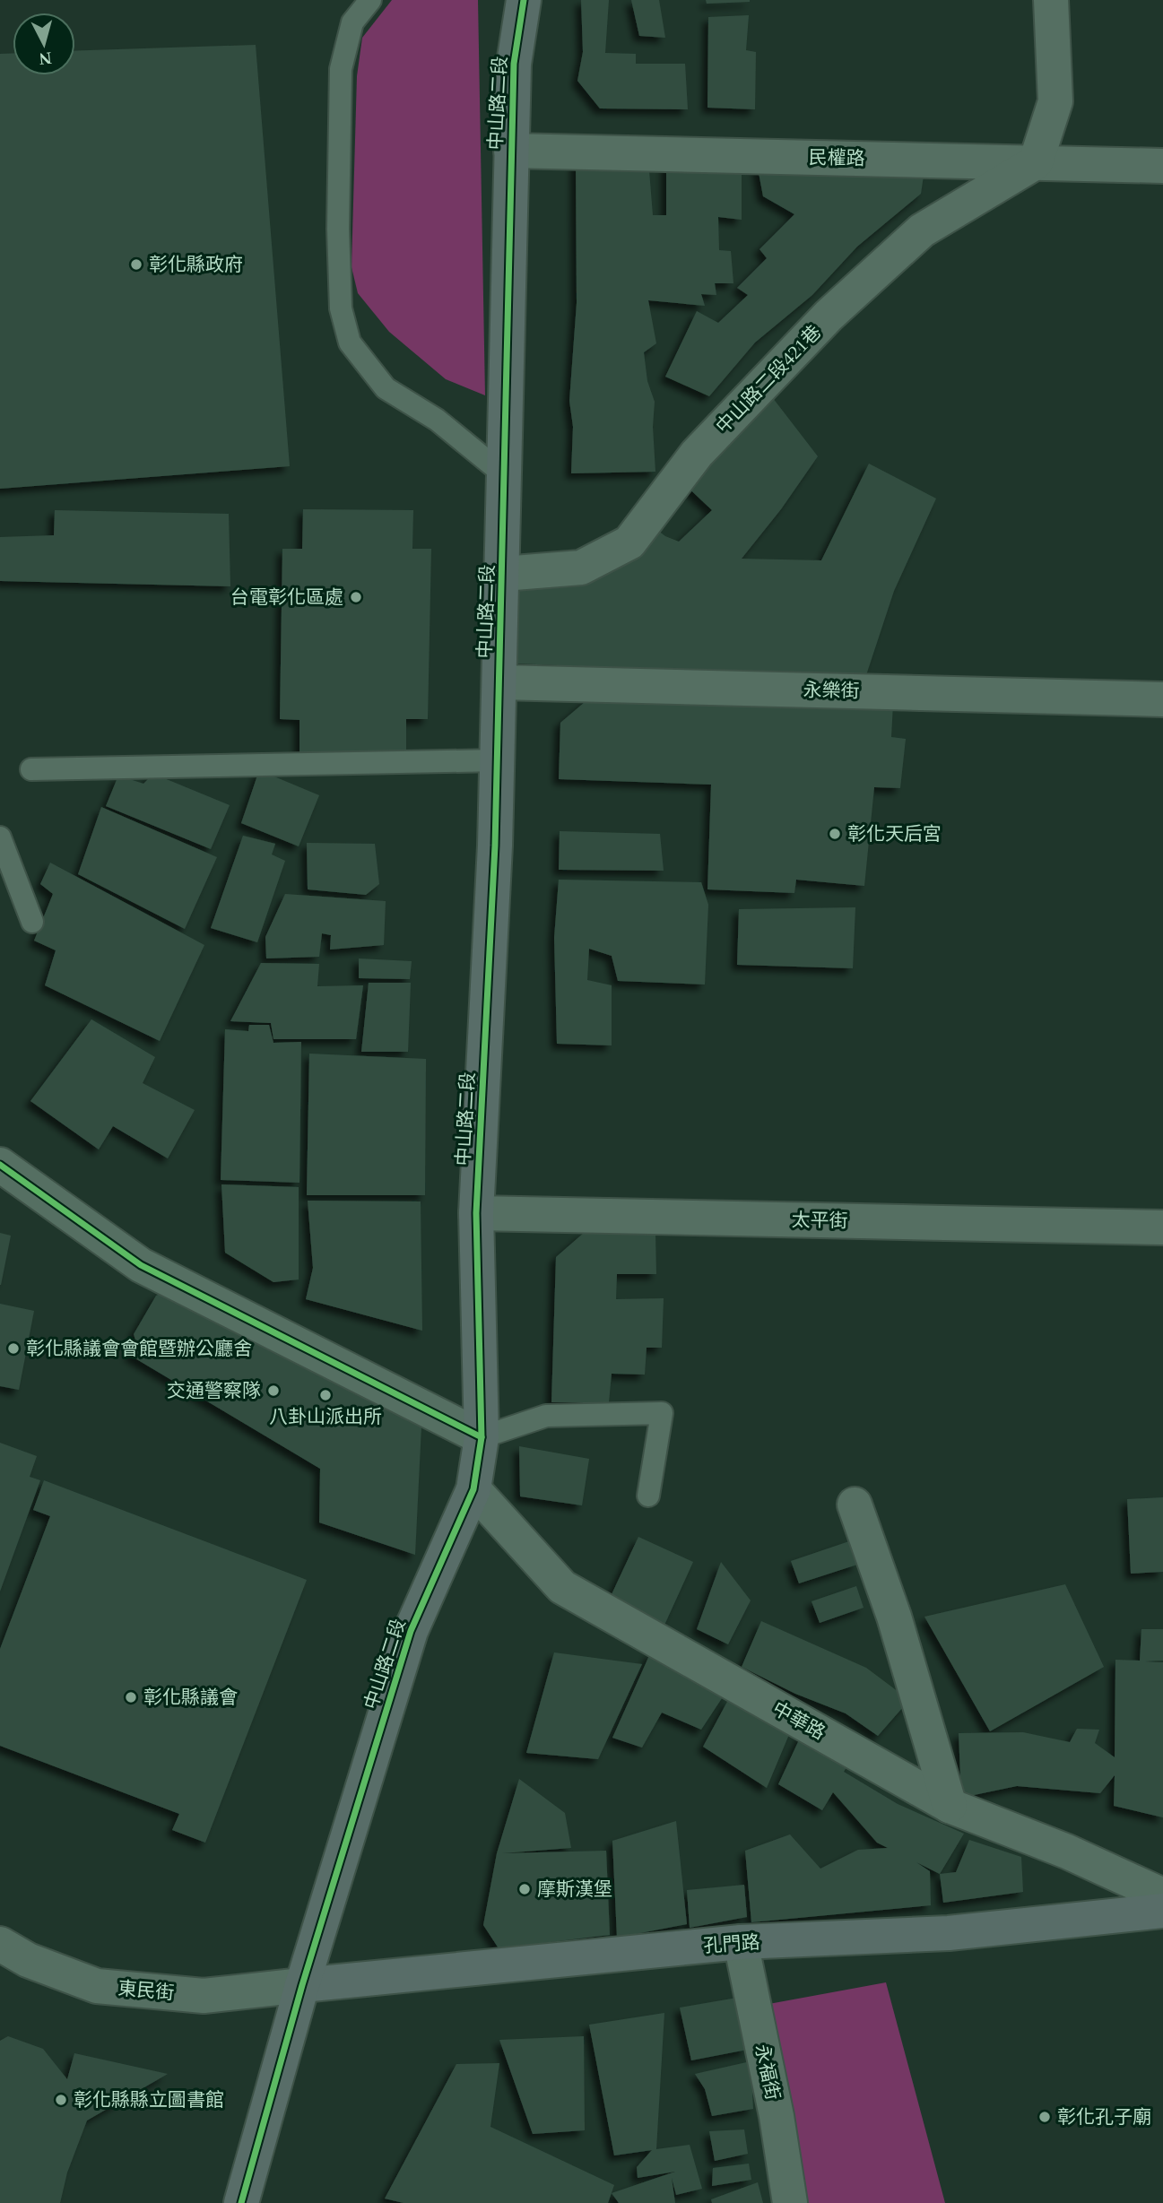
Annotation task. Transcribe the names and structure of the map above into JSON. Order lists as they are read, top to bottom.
{
  "streets": {
    "main road": ["中山路二段", "孔門路"],
    "street": [
      "民權路",
      "中山路二段421巷",
      "永樂街",
      "太平街",
      "中華路",
      "東民街",
      "永福街"
    ]
  },
  "crossings": [
    ["中山路二段", "民權路"],
    ["中山路二段", "中山路二段421巷"],
    ["中山路二段", "永樂街"],
    ["中山路二段", "太平街"],
    ["中山路二段", "中華路"],
    ["中山路二段", "孔門路"],
    ["中山路二段", "東民街"],
    ["民權路", "中山路二段421巷"],
    ["孔門路", "東民街"],
    ["孔門路", "永福街"]
  ],
  "places": [
    "彰化縣政府",
    "台電彰化區處",
    "彰化天后宮",
    "彰化縣議會會館暨辦公廳舍",
    "交通警察隊",
    "八卦山派出所",
    "彰化縣議會",
    "摩斯漢堡",
    "彰化縣縣立圖書館",
    "彰化孔子廟"
  ],
  "north": "bottom"
}
